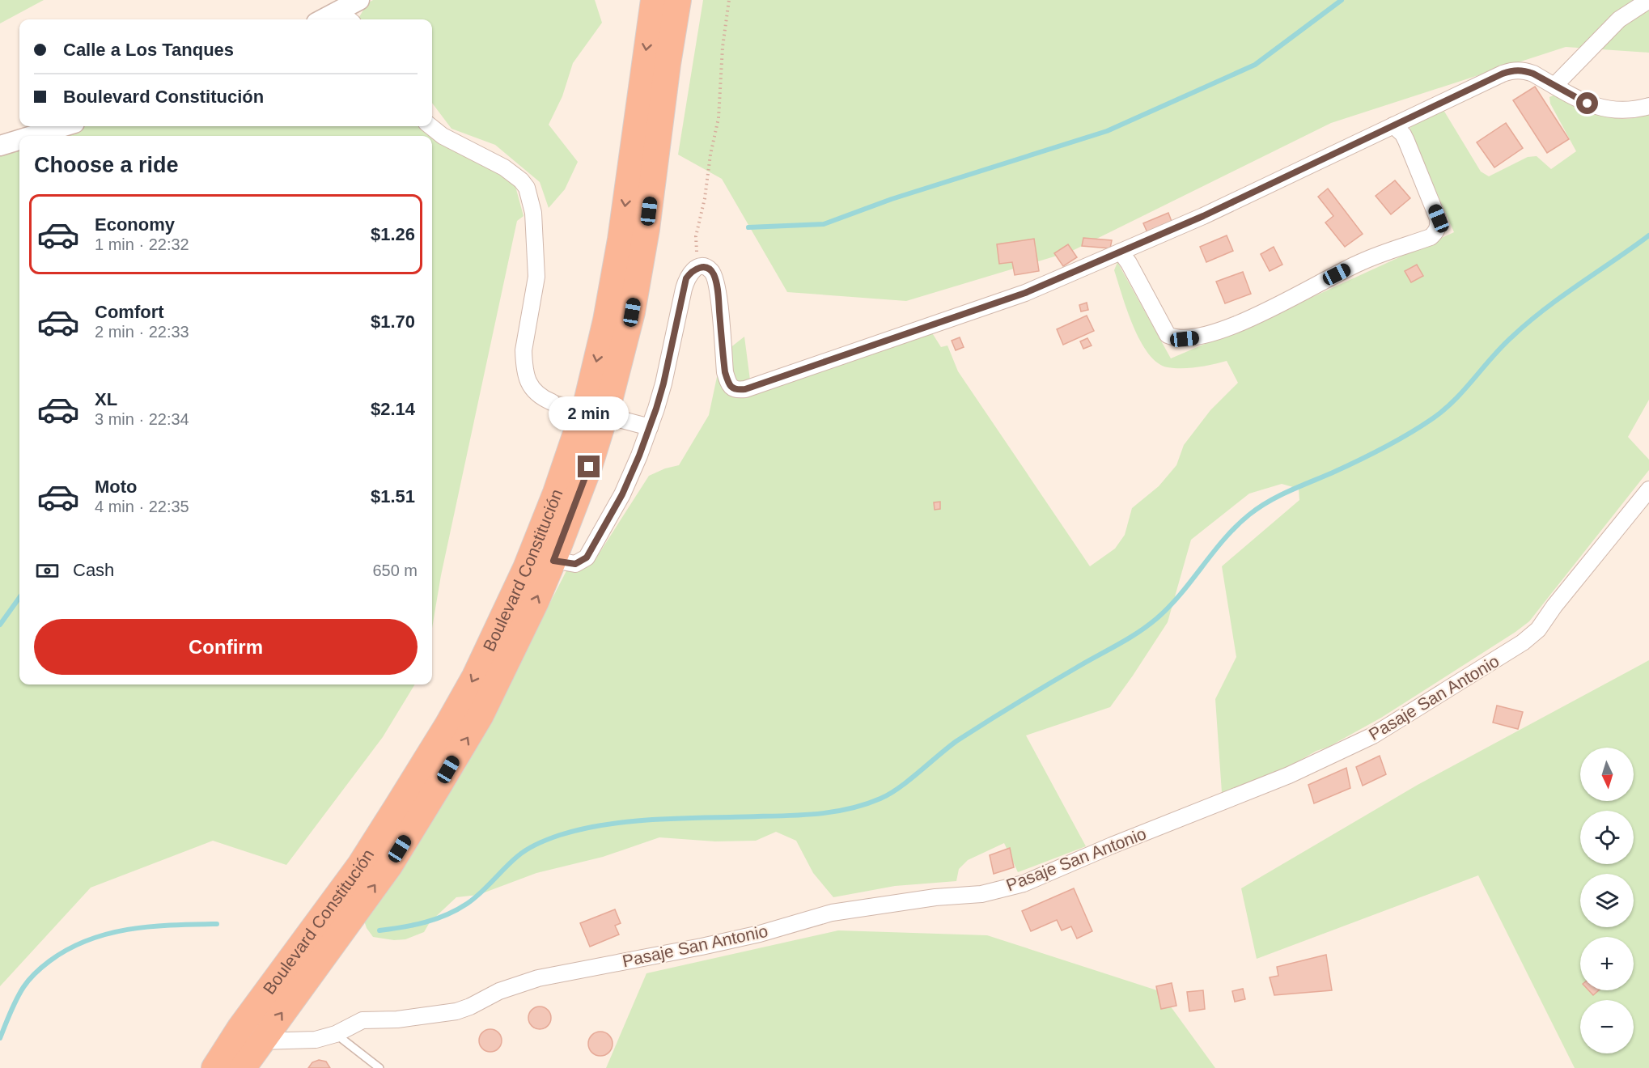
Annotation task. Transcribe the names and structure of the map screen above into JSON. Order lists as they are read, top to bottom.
{
  "streets": {
    "highway": ["Boulevard Constitución"],
    "street": ["Pasaje San Antonio"]
  },
  "crossings": [
    ["Boulevard Constitución", "Pasaje San Antonio"]
  ],
  "north": "bottom",
  "page": {
    "banner": ["Calle a Los Tanques", "Boulevard Constitución"],
    "heading": "Choose a ride",
    "list": [
      {
        "name": "Economy",
        "note": "1 min · 22:32",
        "value": "$1.26"
      },
      {
        "name": "Comfort",
        "note": "2 min · 22:33",
        "value": "$1.70"
      },
      {
        "name": "XL",
        "note": "3 min · 22:34",
        "value": "$2.14"
      },
      {
        "name": "Moto",
        "note": "4 min · 22:35",
        "value": "$1.51"
      }
    ],
    "bubble": "2 min",
    "pay": ["Cash", "650 m"],
    "buttons": "Confirm",
    "map_buttons": ["+", "−"]
  }
}
